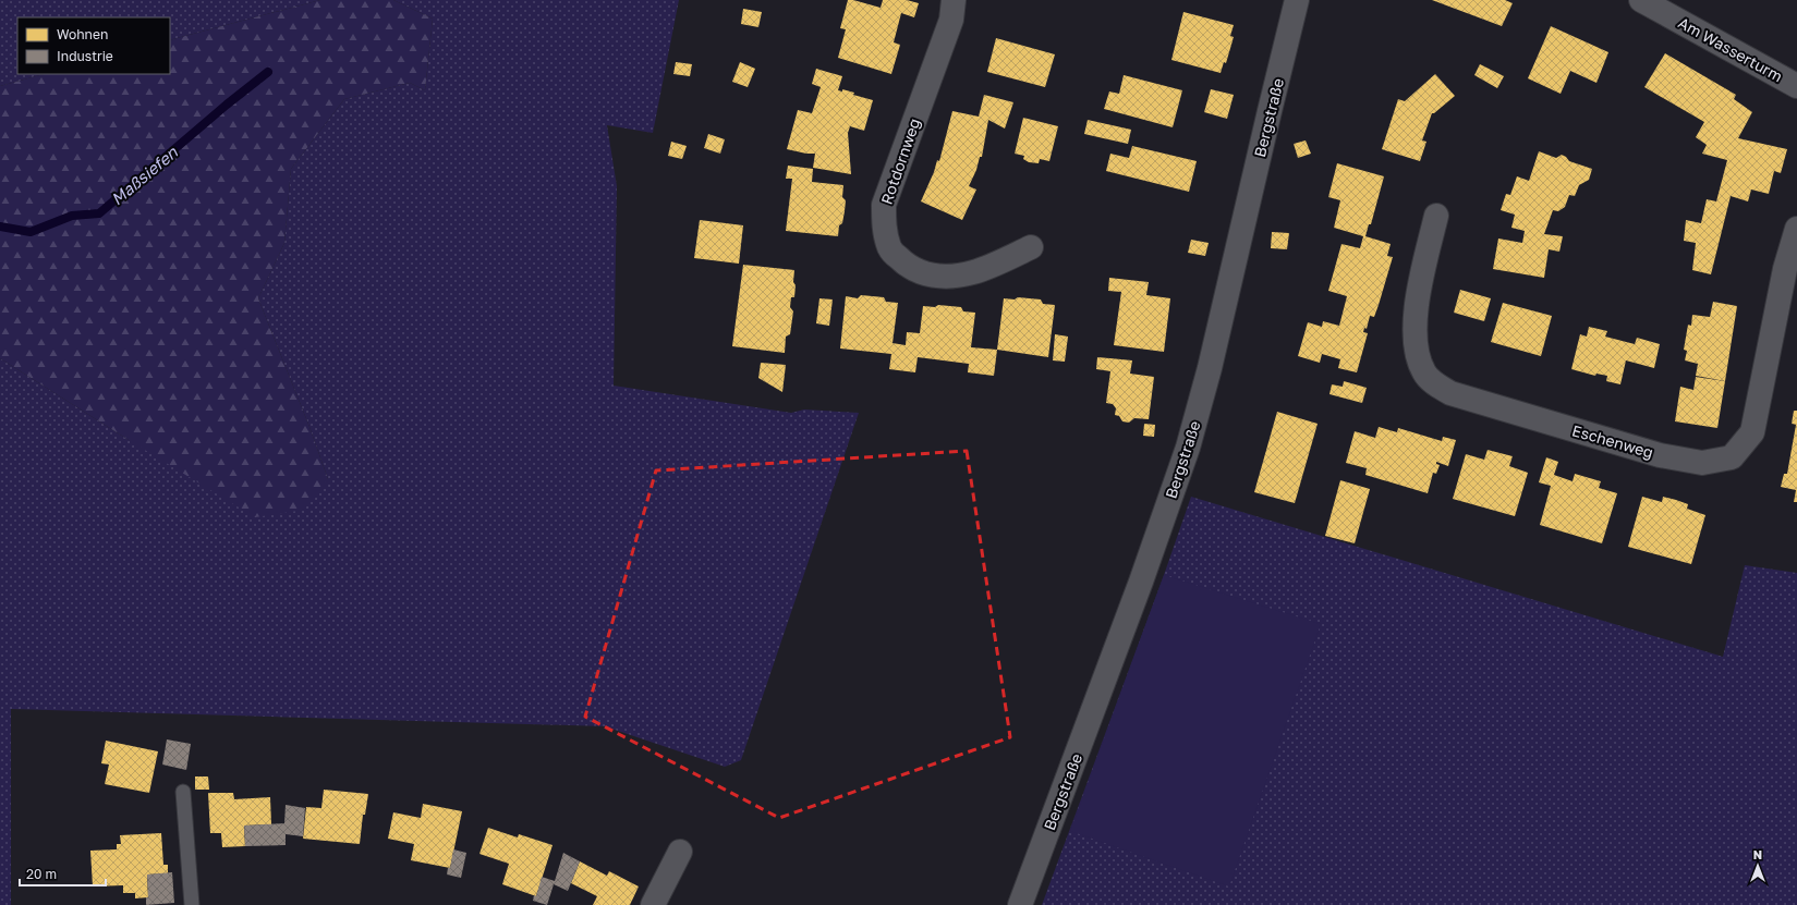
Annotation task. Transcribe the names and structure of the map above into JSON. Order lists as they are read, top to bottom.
{
  "streets": {
    "street": [
      "Am Wasserturm",
      "Bergstraße",
      "Rotdornweg",
      "Eschenweg"
    ]
  },
  "water": ["Maßsiefen"],
  "legend": ["Wohnen", "Industrie"],
  "scale_bar": "20 m",
  "north": "top"
}
